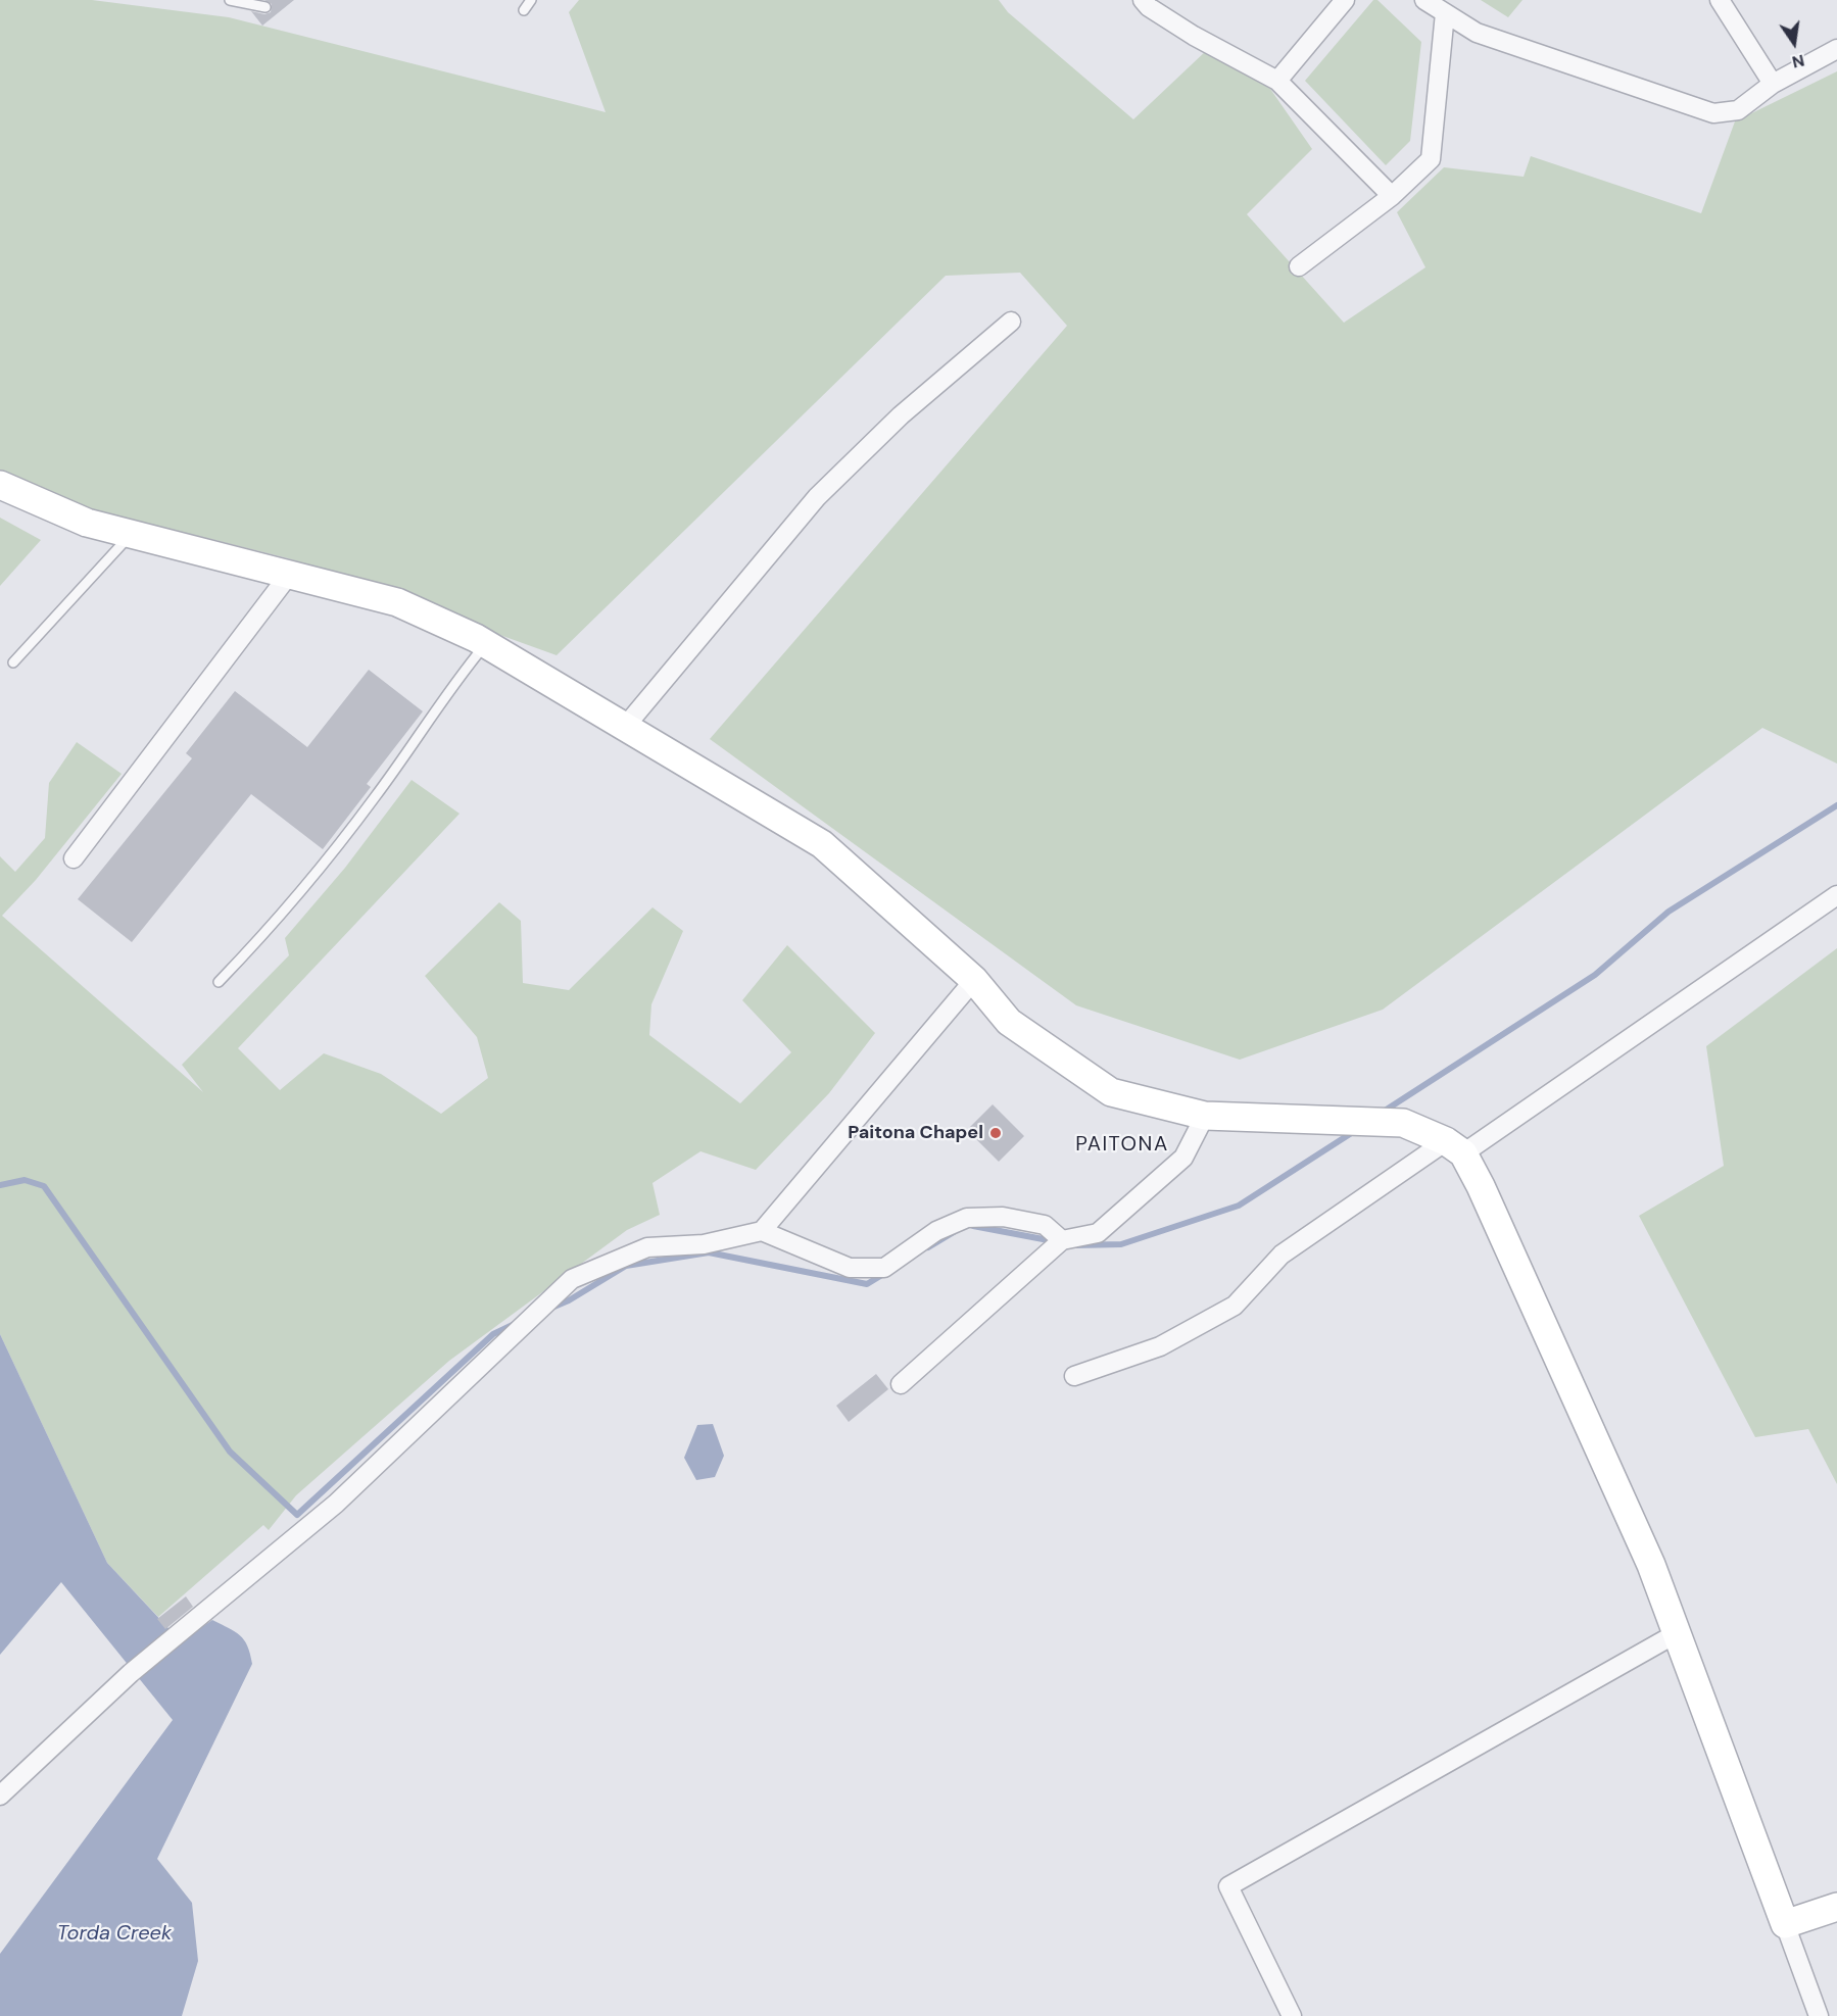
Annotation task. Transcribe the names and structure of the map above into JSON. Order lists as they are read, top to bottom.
{
  "districts": ["PAITONA"],
  "water": ["Torda Creek"],
  "places": ["Paitona Chapel"],
  "north": "bottom"
}
